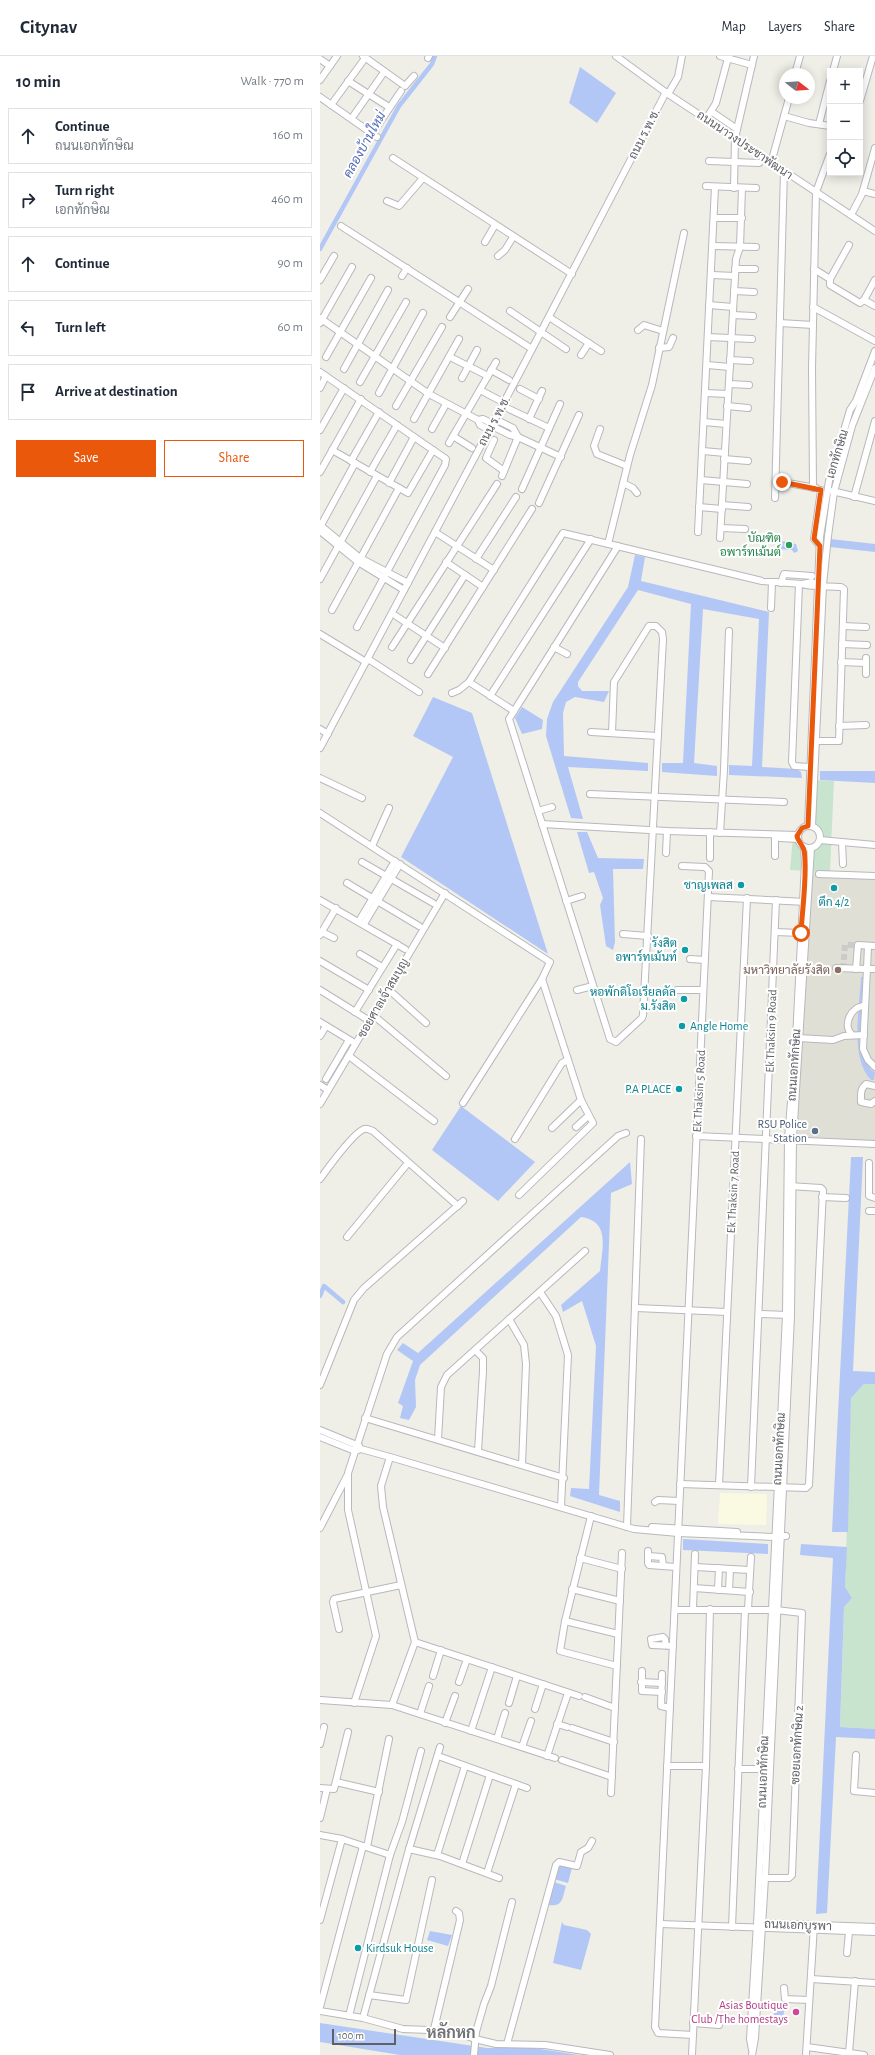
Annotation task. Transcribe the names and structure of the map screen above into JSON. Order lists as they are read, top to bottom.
{
  "streets": {
    "street": [
      "ถนน ร.พ.ช.",
      "ถนนนาวงประชาพัฒนา",
      "เอกทักษิณ",
      "ซอยศาลเจ้าสมบุญ",
      "Ek Thaksin 9 Road",
      "ถนนเอกทักษิณ",
      "Ek Thaksin 5 Road",
      "Ek Thaksin 7 Road",
      "ซอยเอกทักษิณ 2",
      "ถนนเอกบูรพา"
    ]
  },
  "crossings": [
    ["ถนน ร.พ.ช.", "ถนนนาวงประชาพัฒนา"],
    ["ถนนเอกทักษิณ", "ซอยเอกทักษิณ 2"],
    ["ถนนเอกทักษิณ", "ถนนเอกบูรพา"],
    ["Ek Thaksin 5 Road", "ถนนเอกบูรพา"]
  ],
  "districts": ["หลักหก"],
  "water": ["คลองบ้านใหม่"],
  "places": [
    "บัณฑิต อพาร์ทเม้นต์",
    "ชาญเพลส",
    "ตึก 4/2",
    "รังสิต อพาร์ทเม้นท์",
    "มหาวิทยาลัยรังสิต",
    "หอพักดิโอเรียลดัล ม.รังสิต",
    "Angle Home",
    "P.A PLACE",
    "RSU Police Station",
    "Kirdsuk House",
    "Asias Boutique Club /The homestays"
  ],
  "scale_bar": "100 m",
  "north": "right",
  "page": {
    "header": "Citynav",
    "nav": ["Map", "Layers", "Share"],
    "heading": ["10 min", "Walk · 770 m"],
    "map_buttons": ["+", "−"],
    "list": [
      ["Continue", "ถนนเอกทักษิณ", "160 m"],
      ["Turn right", "เอกทักษิณ", "460 m"],
      ["Continue", "90 m"],
      ["Turn left", "60 m"],
      "Arrive at destination"
    ],
    "buttons": ["Save", "Share"],
    "scale": "100 m"
  }
}
